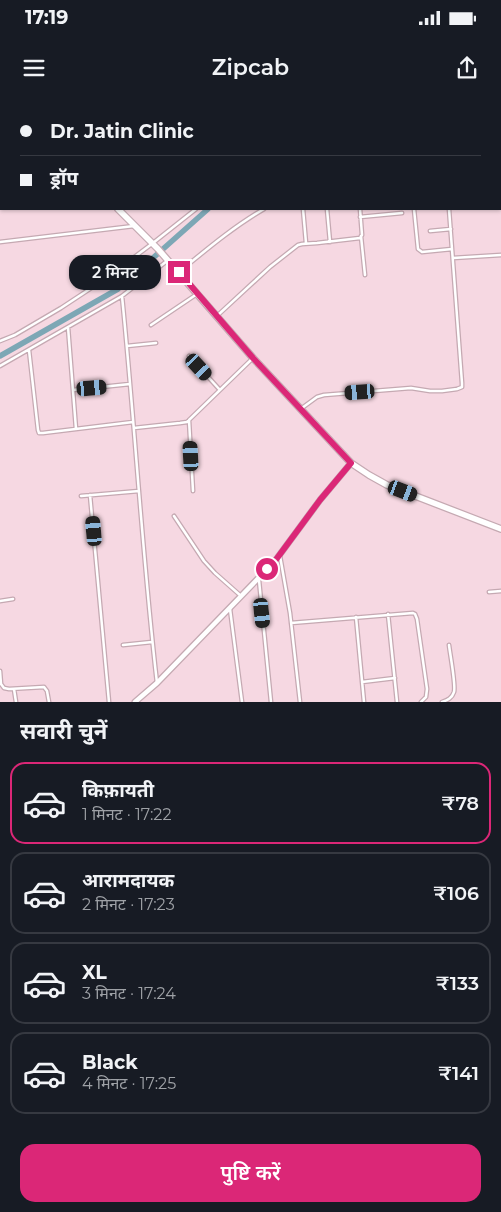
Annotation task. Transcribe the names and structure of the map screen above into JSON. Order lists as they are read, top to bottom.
{
  "page": {
    "status": "17:19",
    "header": "Zipcab",
    "banner": ["Dr. Jatin Clinic", "ड्रॉप"],
    "bubble": "2 मिनट",
    "heading": "सवारी चुनें",
    "list": [
      {
        "name": "किफ़ायती",
        "note": "1 मिनट · 17:22",
        "value": "₹78"
      },
      {
        "name": "आरामदायक",
        "note": "2 मिनट · 17:23",
        "value": "₹106"
      },
      {
        "name": "XL",
        "note": "3 मिनट · 17:24",
        "value": "₹133"
      },
      {
        "name": "Black",
        "note": "4 मिनट · 17:25",
        "value": "₹141"
      }
    ],
    "buttons": "पुष्टि करें"
  }
}
